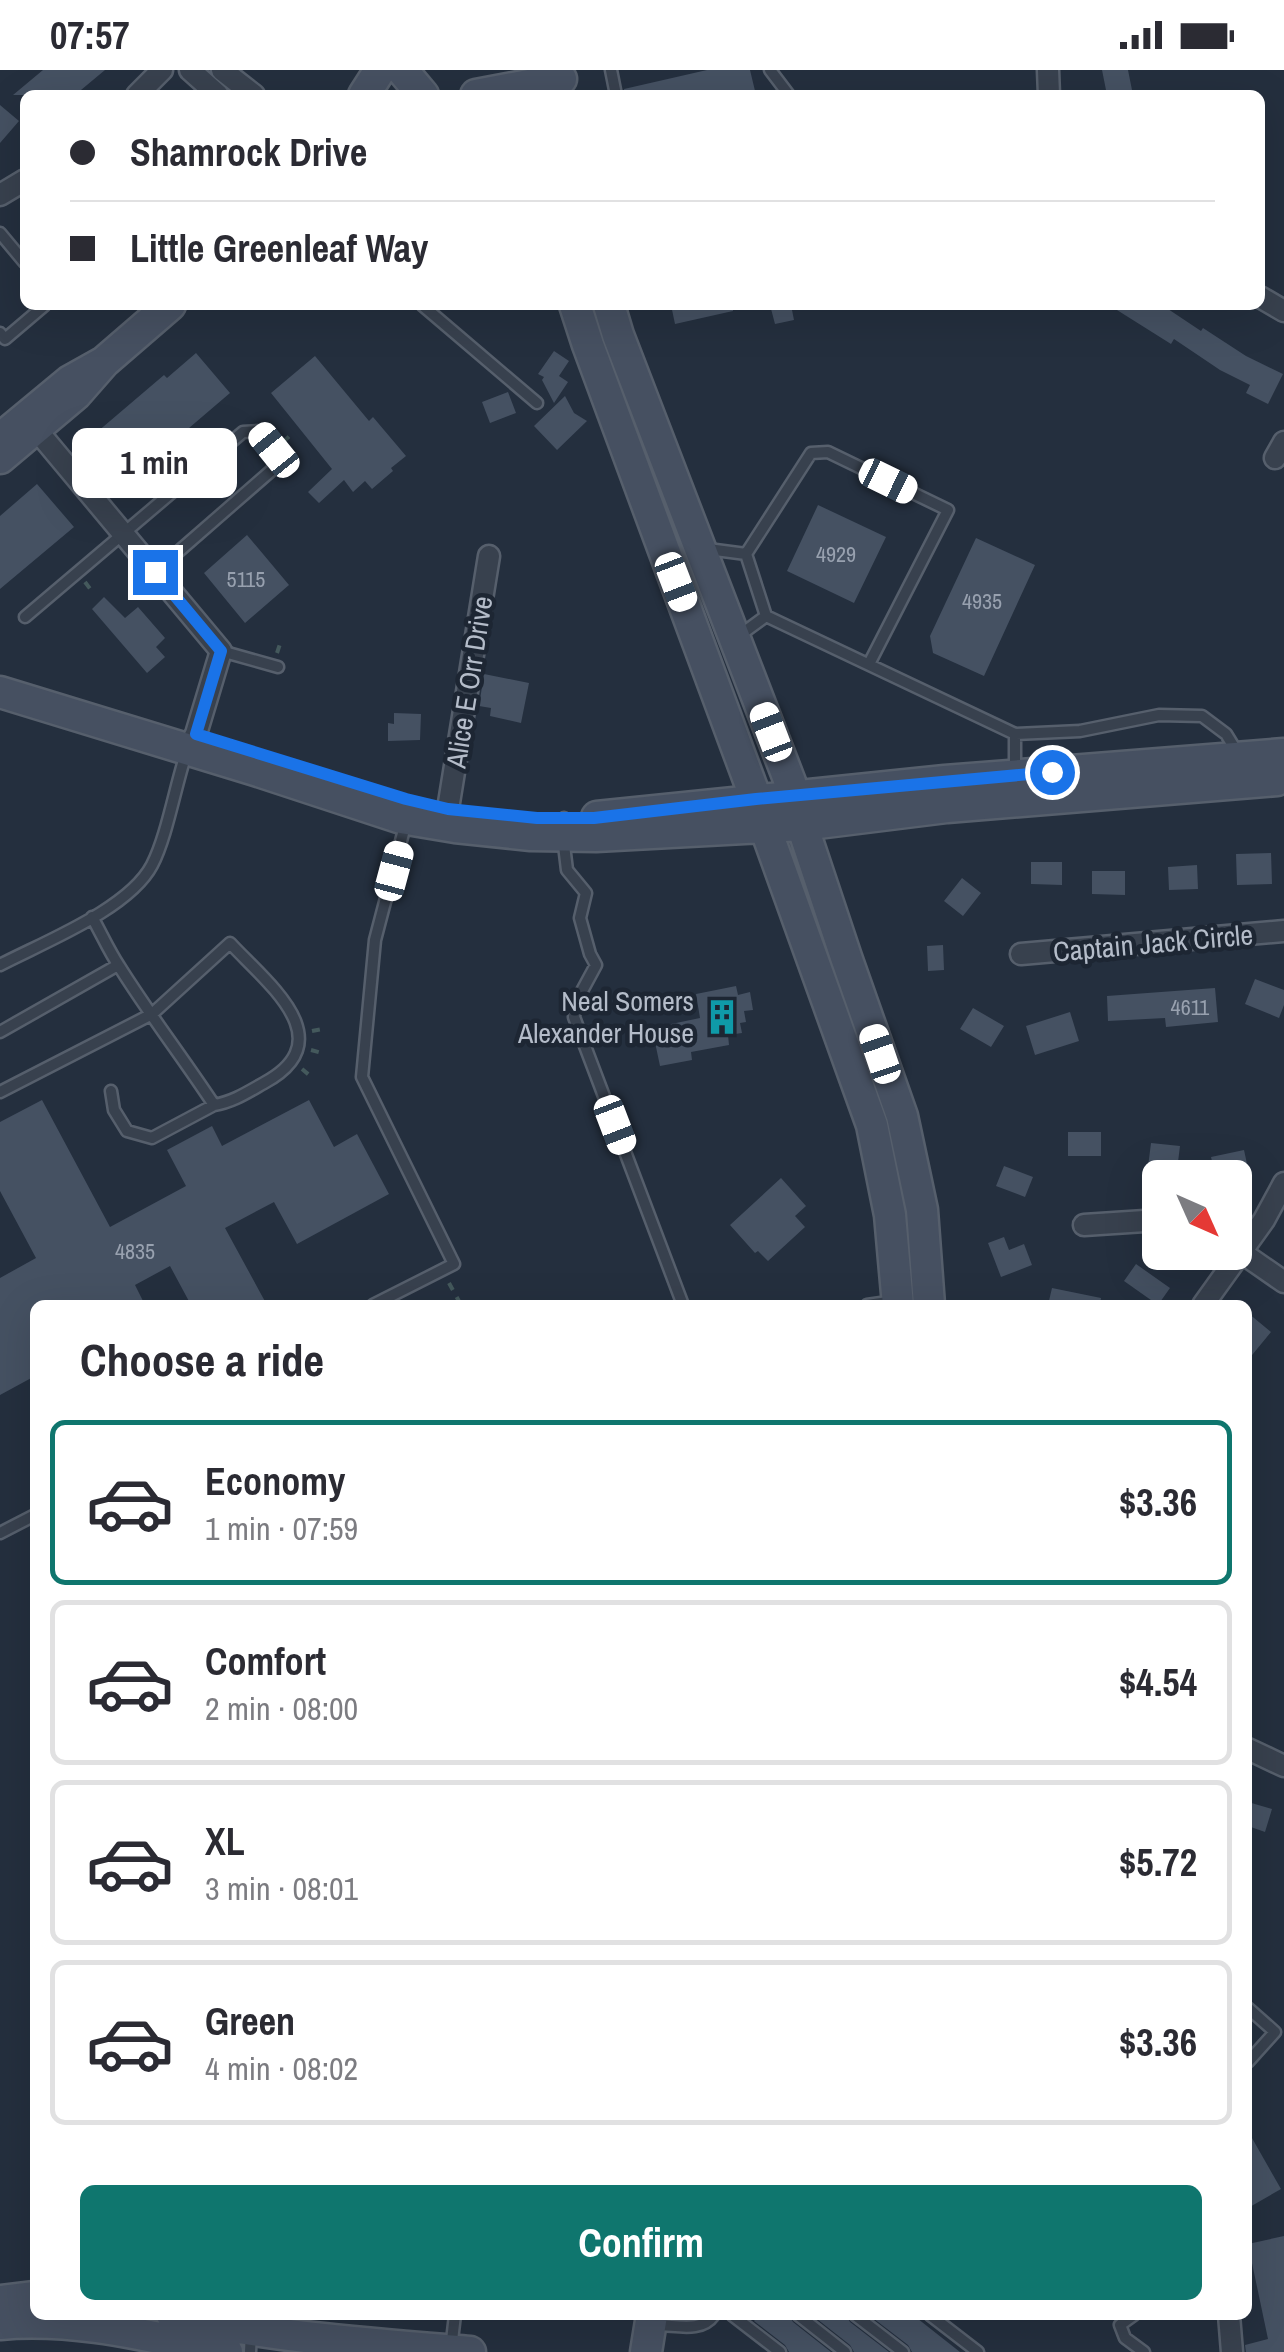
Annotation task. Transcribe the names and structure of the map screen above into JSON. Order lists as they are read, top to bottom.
{
  "streets": {
    "street": ["Alice E Orr Drive", "Captain Jack Circle"]
  },
  "places": {
    "building": ["Neal Somers Alexander House"]
  },
  "house_numbers": [
    "4929",
    "5115",
    "4935",
    "4611",
    "4835"
  ],
  "north": "bottom right",
  "page": {
    "status": "07:57",
    "banner": ["Shamrock Drive", "Little Greenleaf Way"],
    "bubble": "1 min",
    "heading": "Choose a ride",
    "list": [
      {
        "name": "Economy",
        "note": "1 min · 07:59",
        "value": "$3.36"
      },
      {
        "name": "Comfort",
        "note": "2 min · 08:00",
        "value": "$4.54"
      },
      {
        "name": "XL",
        "note": "3 min · 08:01",
        "value": "$5.72"
      },
      {
        "name": "Green",
        "note": "4 min · 08:02",
        "value": "$3.36"
      }
    ],
    "buttons": "Confirm"
  }
}
